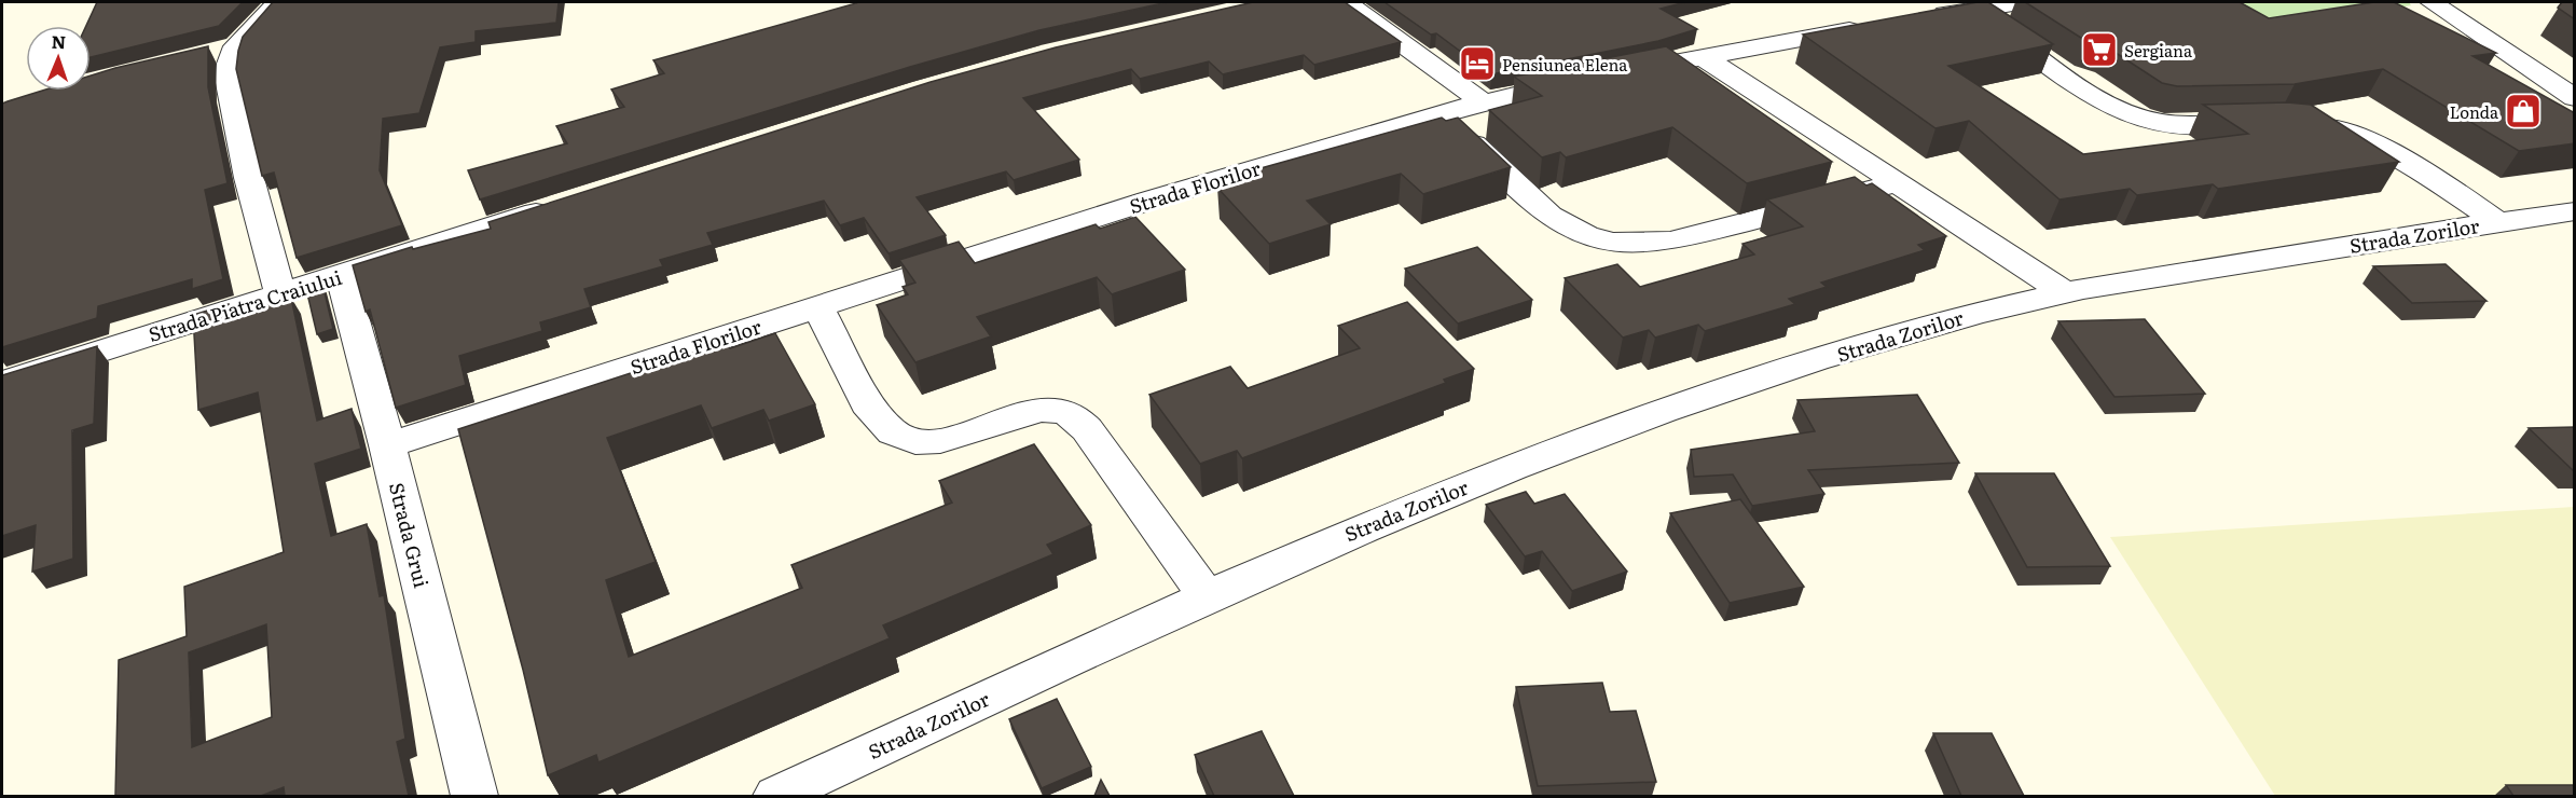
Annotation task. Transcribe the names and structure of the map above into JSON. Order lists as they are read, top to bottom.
{
  "streets": {
    "street": [
      "Strada Florilor",
      "Strada Zorilor",
      "Strada Piatra Craiului",
      "Strada Grui"
    ]
  },
  "crossings": [
    ["Strada Florilor", "Strada Grui"],
    ["Strada Piatra Craiului", "Strada Grui"]
  ],
  "places": {
    "supermarket": ["Sergiana"],
    "hotel": ["Pensiunea Elena"],
    "shop": ["Londa"]
  },
  "north": "top"
}
